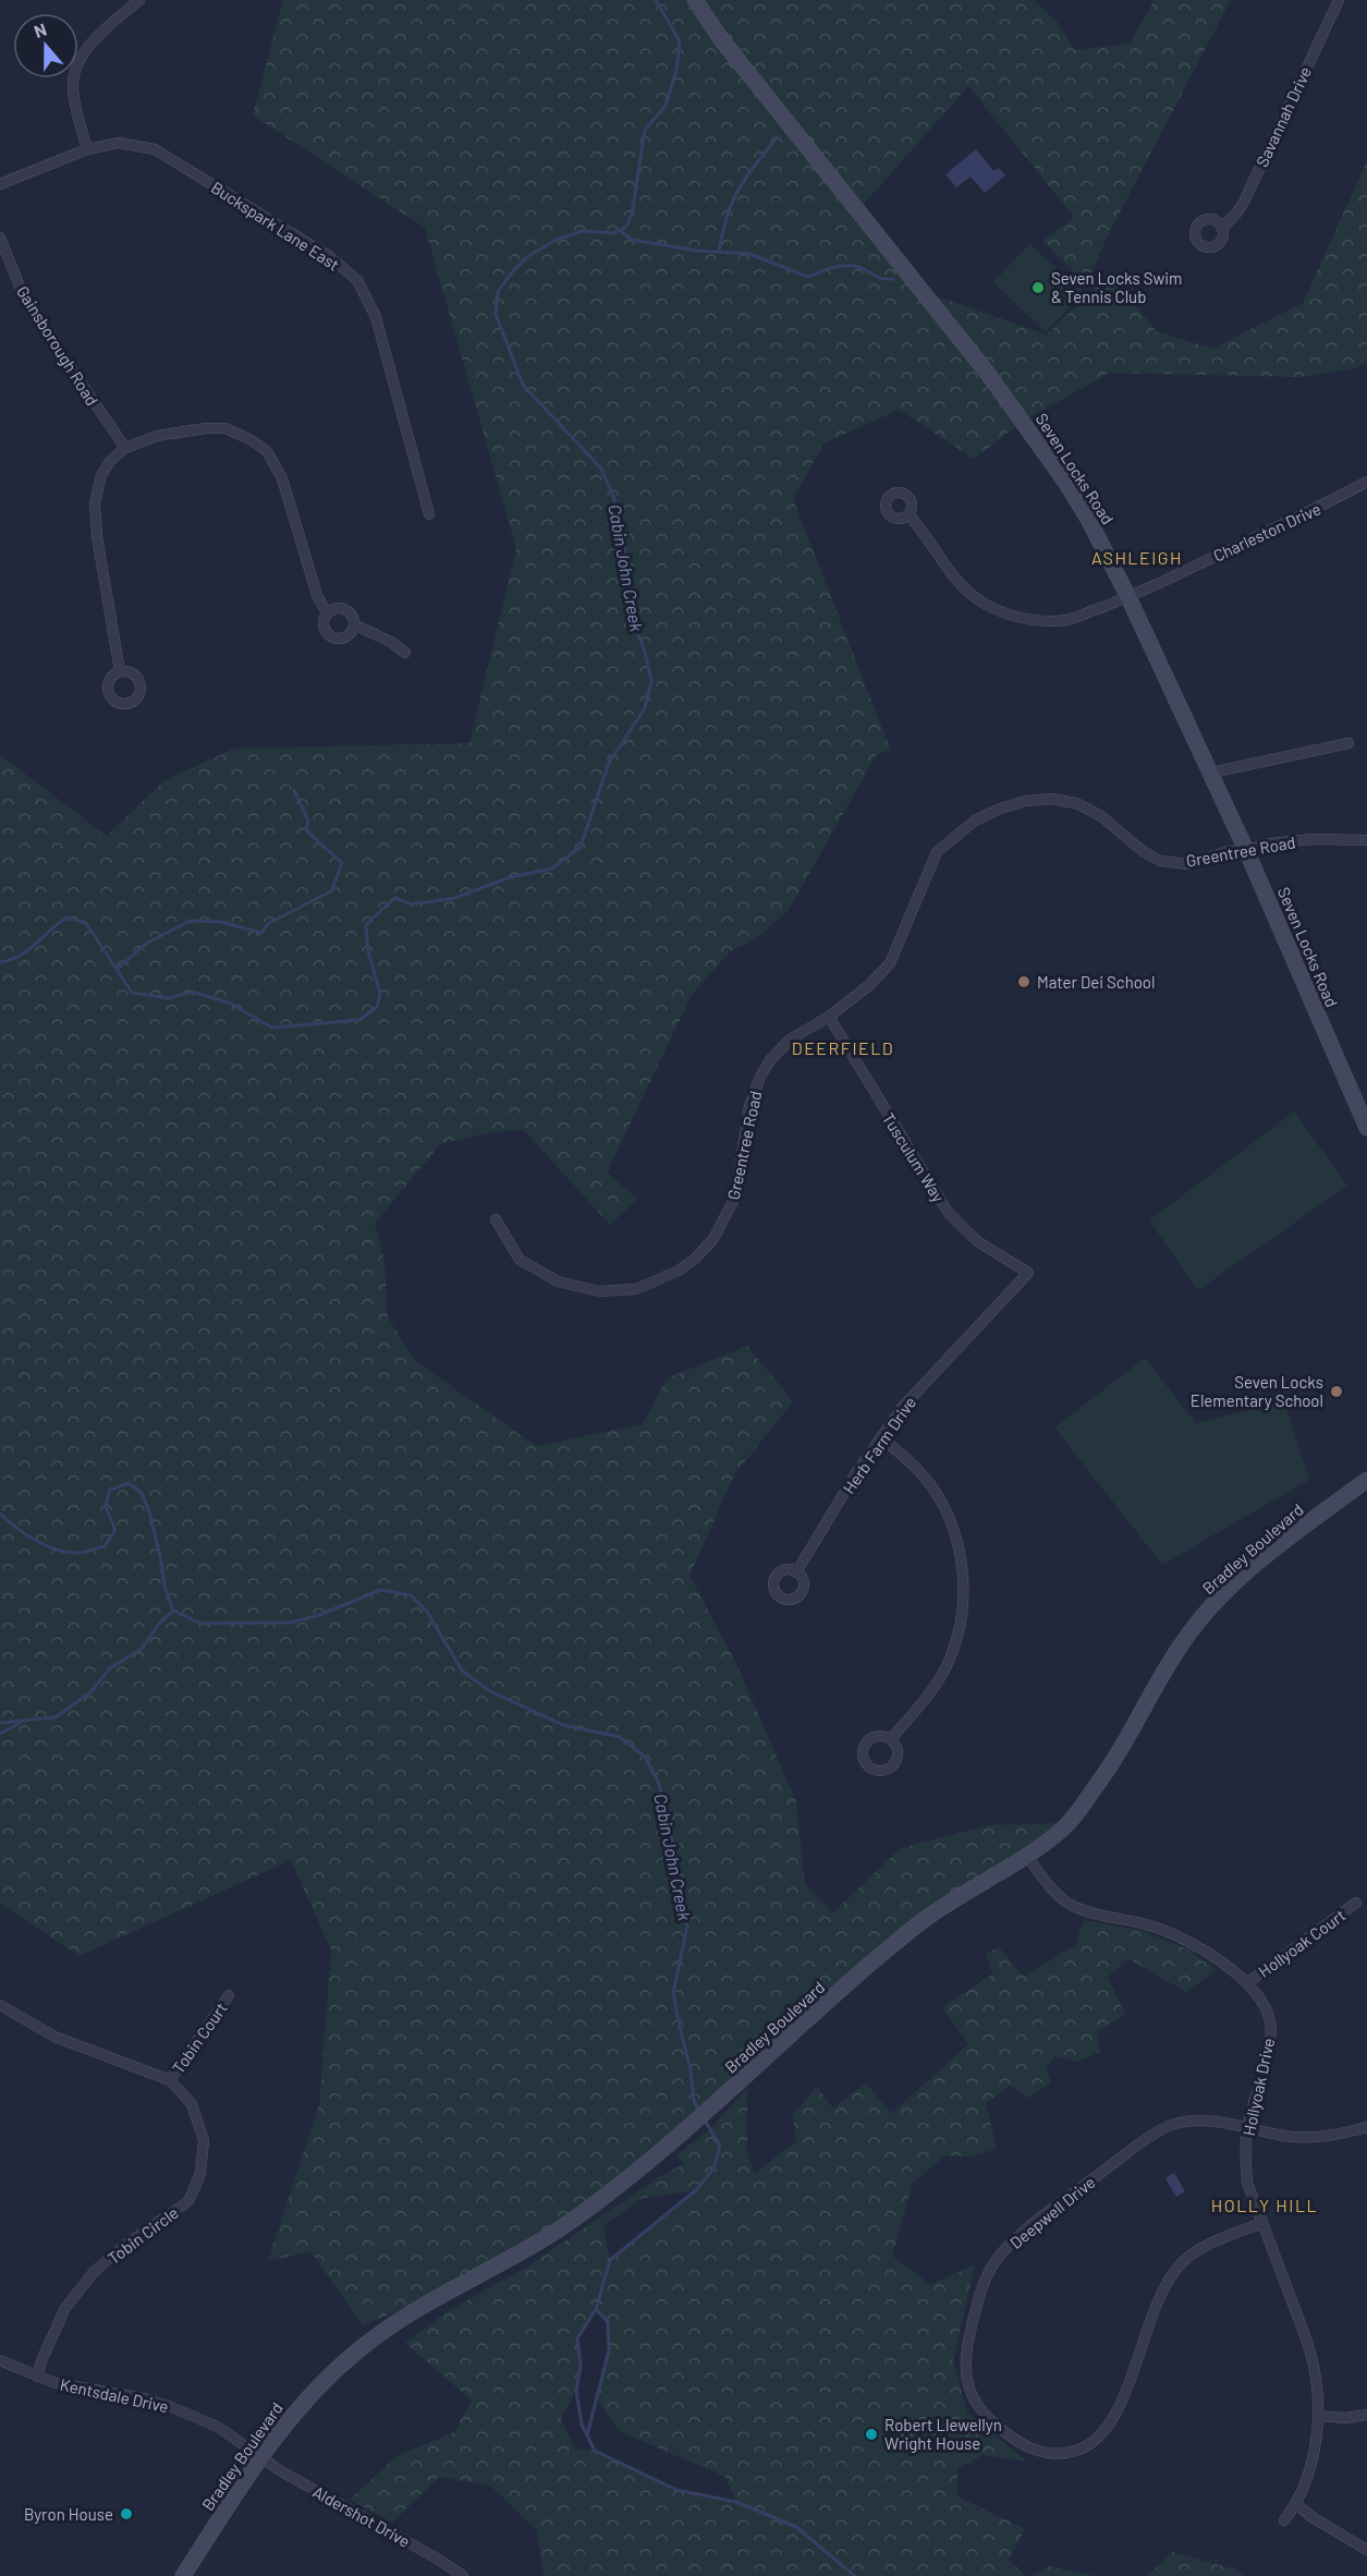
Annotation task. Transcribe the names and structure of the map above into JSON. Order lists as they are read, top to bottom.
{
  "streets": {
    "main road": ["Seven Locks Road", "Bradley Boulevard"],
    "street": [
      "Savannah Drive",
      "Buckspark Lane East",
      "Gainsborough Road",
      "Charleston Drive",
      "Greentree Road",
      "Tusculum Way",
      "Herb Farm Drive",
      "Hollyoak Court",
      "Tobin Court",
      "Hollyoak Drive",
      "Deepwell Drive",
      "Tobin Circle",
      "Kentsdale Drive",
      "Aldershot Drive"
    ]
  },
  "crossings": [
    ["Seven Locks Road", "Charleston Drive"],
    ["Seven Locks Road", "Greentree Road"],
    ["Greentree Road", "Tusculum Way"],
    ["Tusculum Way", "Herb Farm Drive"],
    ["Bradley Boulevard", "Hollyoak Drive"],
    ["Bradley Boulevard", "Kentsdale Drive"],
    ["Bradley Boulevard", "Aldershot Drive"],
    ["Hollyoak Court", "Hollyoak Drive"],
    ["Tobin Court", "Tobin Circle"],
    ["Hollyoak Drive", "Deepwell Drive"],
    ["Tobin Circle", "Kentsdale Drive"],
    ["Kentsdale Drive", "Aldershot Drive"]
  ],
  "districts": ["ASHLEIGH", "DEERFIELD", "HOLLY HILL"],
  "water": ["Cabin John Creek"],
  "places": [
    "Seven Locks Swim & Tennis Club",
    "Mater Dei School",
    "Seven Locks Elementary School",
    "Robert Llewellyn Wright House",
    "Byron House"
  ],
  "north": "top"
}
